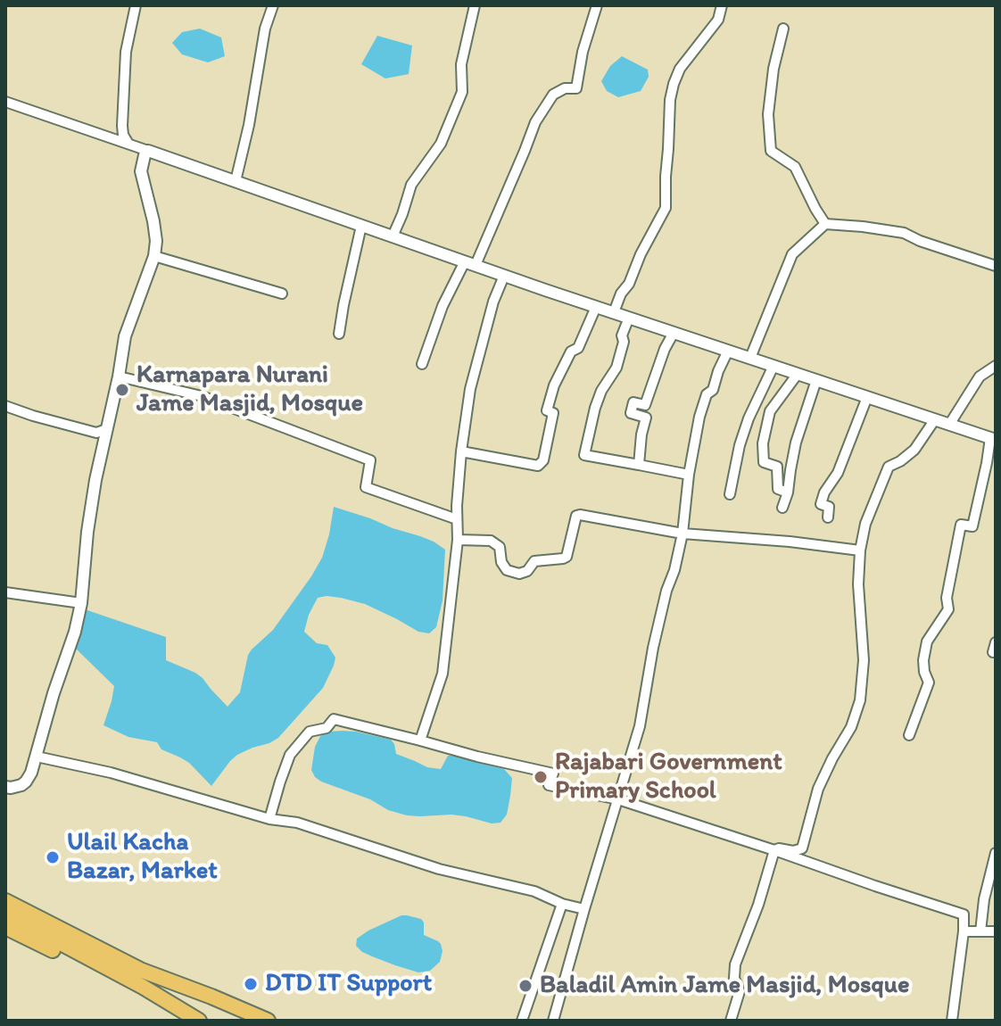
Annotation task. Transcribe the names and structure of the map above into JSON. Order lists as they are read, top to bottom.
{
  "places": [
    "Karnapara Nurani Jame Masjid, Mosque",
    "Rajabari Government Primary School",
    "Ulail Kacha Bazar, Market",
    "DTD IT Support",
    "Baladil Amin Jame Masjid, Mosque"
  ]
}
